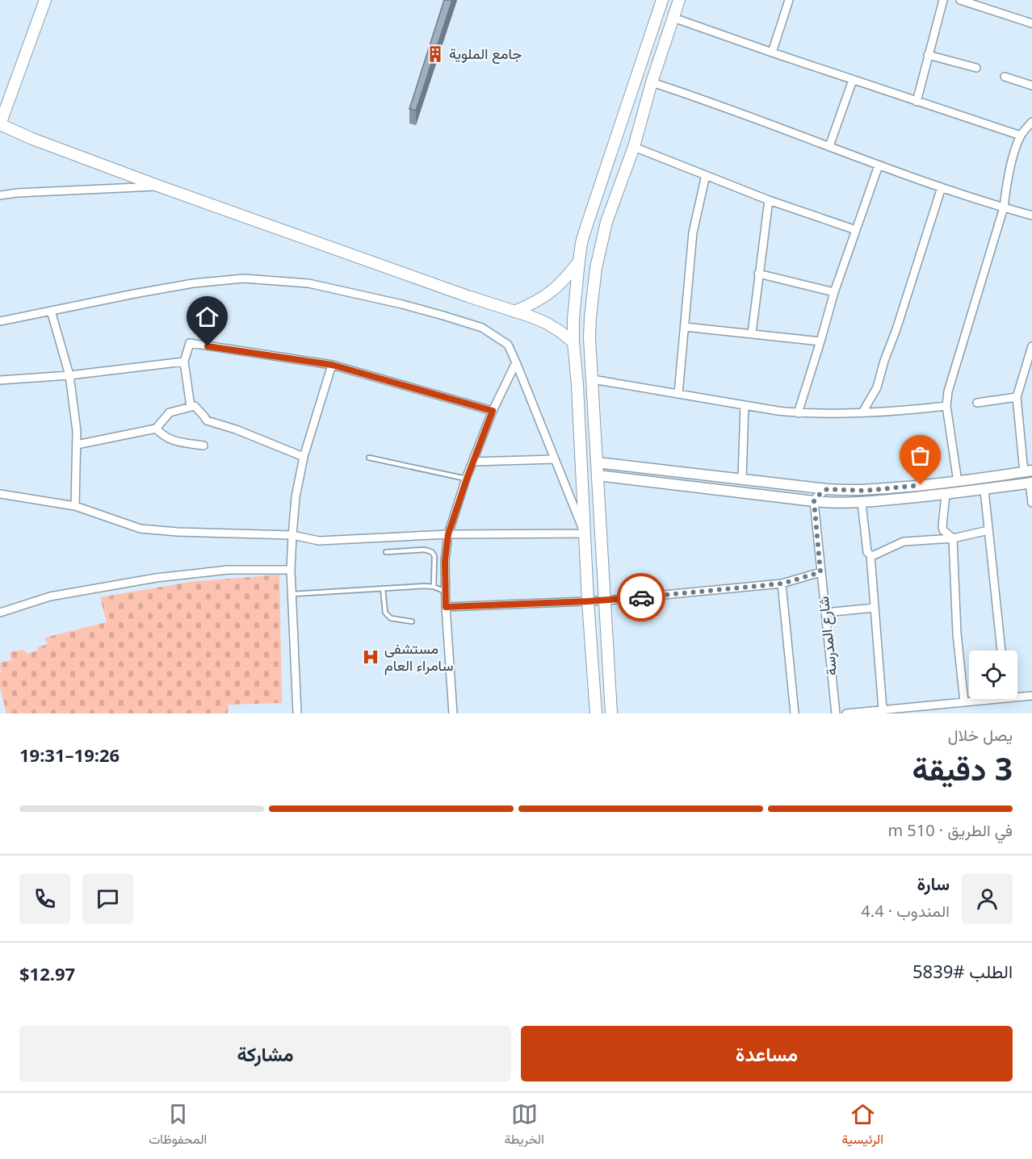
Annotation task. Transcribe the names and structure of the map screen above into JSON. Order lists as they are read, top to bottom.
{
  "streets": {
    "street": ["شارع المدرسة"]
  },
  "places": {
    "building": ["جامع الملوية"],
    "hospital": ["مستشفى سامراء العام"]
  },
  "page": {
    "heading": ["3 دقيقة", "يصل خلال", "19:26–19:31"],
    "panel": [
      "سارة",
      "المندوب · 4.4",
      "الطلب #5839",
      "$12.97"
    ],
    "bar": "في الطريق · 510 m",
    "buttons": ["مساعدة", "مشاركة"],
    "tabs": ["الرئيسية", "الخريطة", "المحفوظات"]
  }
}
